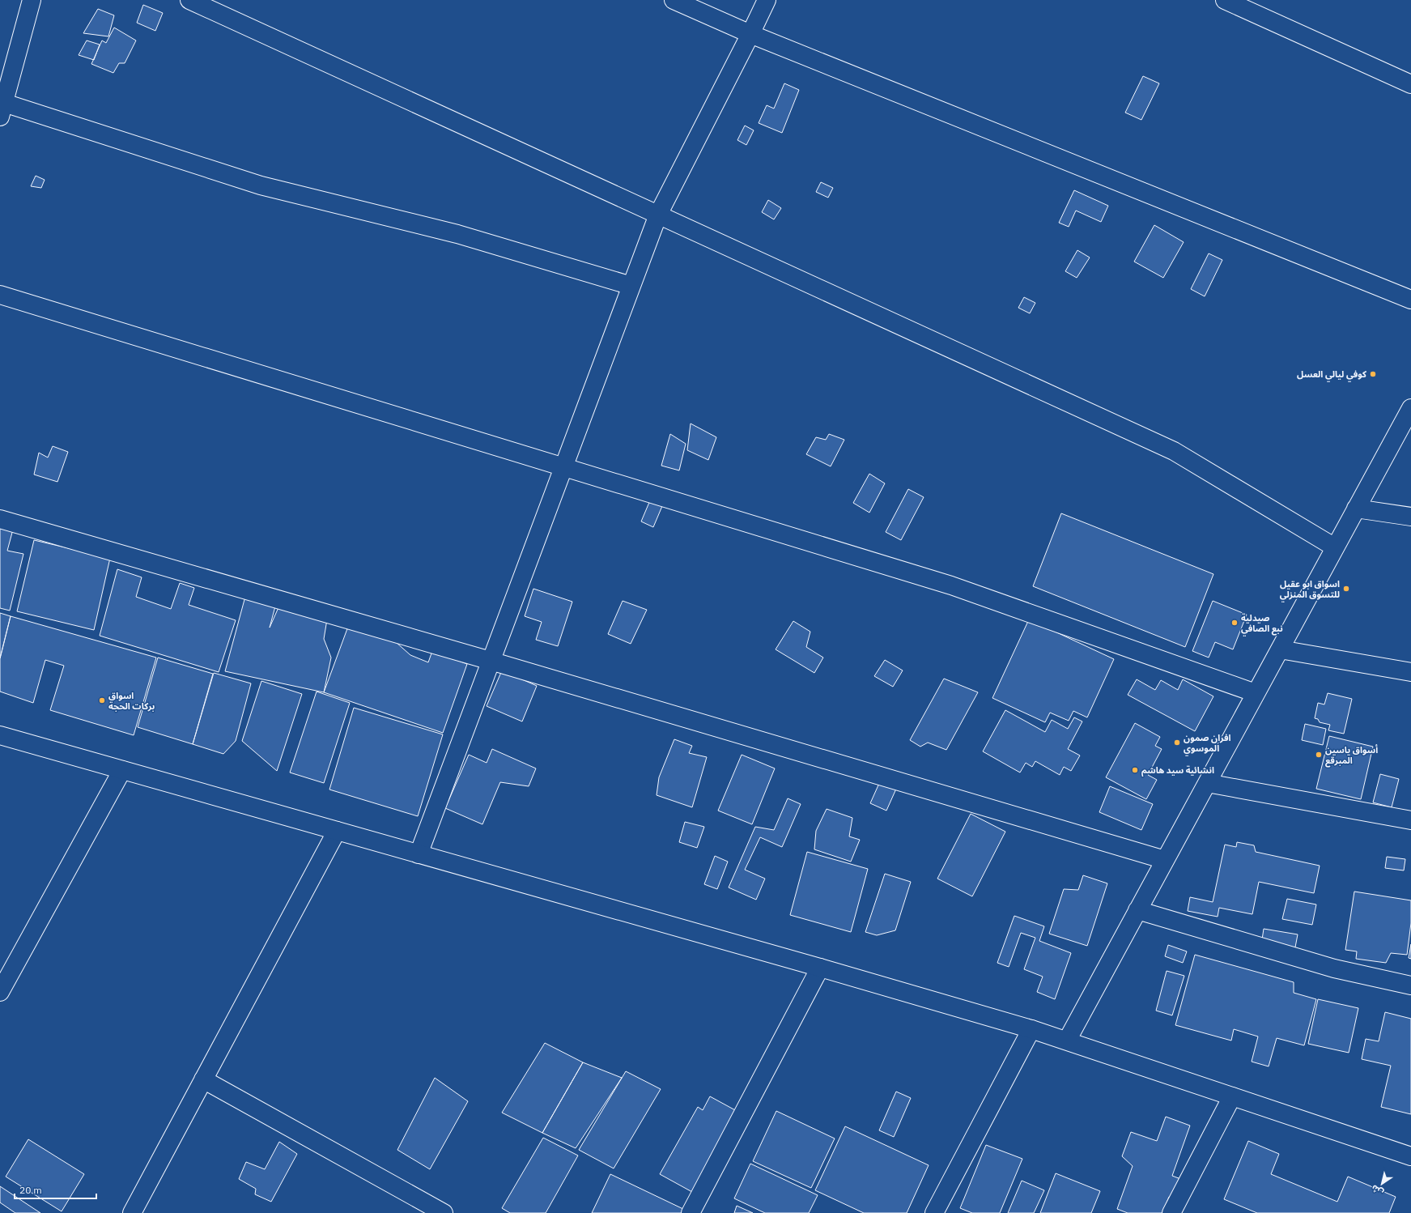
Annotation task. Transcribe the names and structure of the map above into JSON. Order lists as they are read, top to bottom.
{
  "places": [
    "كوفي ليالي العسل",
    "اسواق ابو عقيل للتسوق المنزلي",
    "صيدلية نبع الصافي",
    "اسواق بركات الحجة",
    "افران صمون الموسوي",
    "أسواق ياسين المبرقع",
    "انشائية سيد هاشم"
  ],
  "scale_bar": "20 m",
  "north": "bottom left"
}
